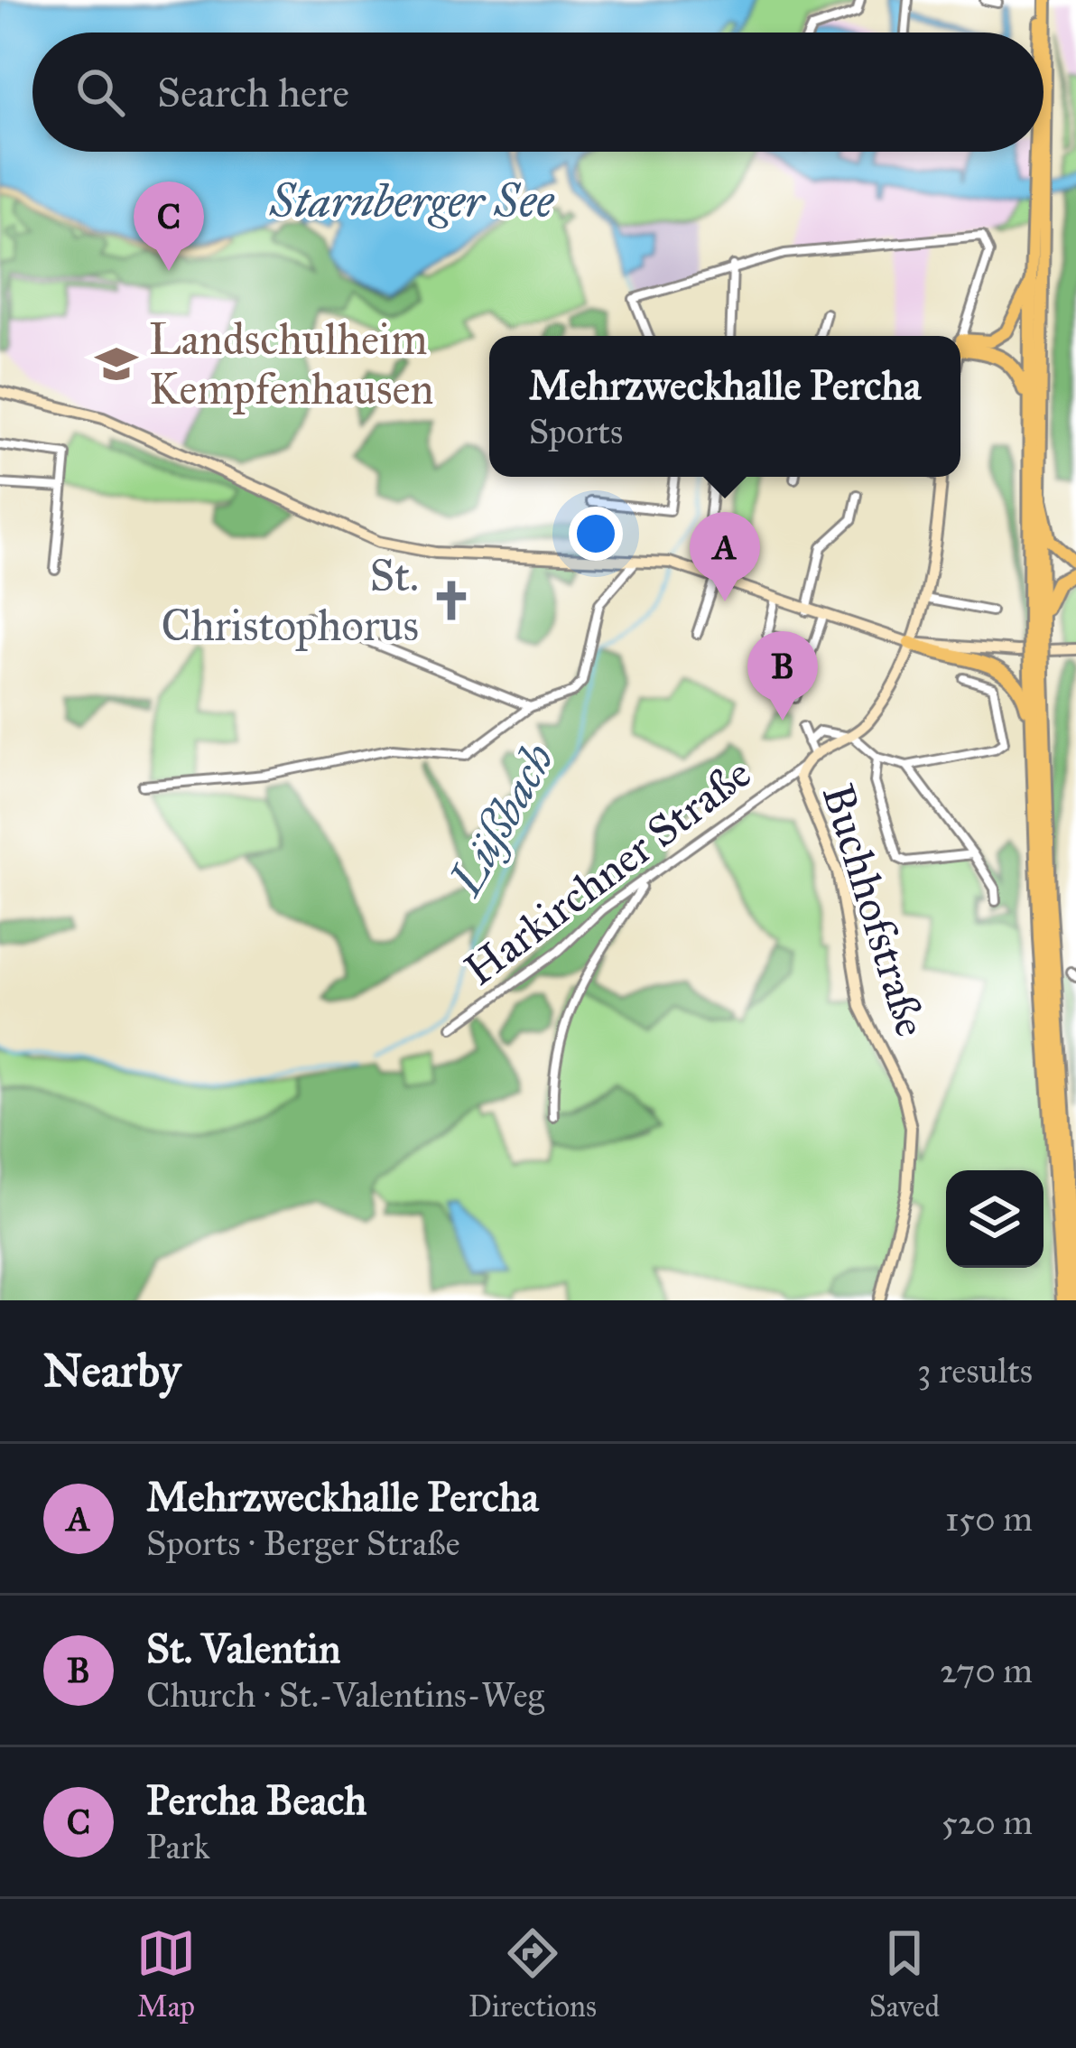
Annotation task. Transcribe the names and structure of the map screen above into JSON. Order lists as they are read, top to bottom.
{
  "streets": {
    "main road": ["Buchhofstraße"],
    "street": ["Harkirchner Straße"]
  },
  "crossings": [
    ["Harkirchner Straße", "Buchhofstraße"]
  ],
  "water": ["Starnberger See", "Lüßbach"],
  "places": {
    "school or university": ["Landschulheim Kempfenhausen"],
    "church": ["St. Christophorus"]
  },
  "page": {
    "search": "Search here",
    "pins": ["C", "A", "B"],
    "popup": ["Mehrzweckhalle Percha", "Sports"],
    "heading": ["Nearby", "3 results"],
    "list": [
      {
        "mark": "A",
        "name": "Mehrzweckhalle Percha",
        "note": "Sports · Berger Straße",
        "value": "150 m"
      },
      {
        "mark": "B",
        "name": "St. Valentin",
        "note": "Church · St.-Valentins-Weg",
        "value": "270 m"
      },
      {
        "mark": "C",
        "name": "Percha Beach",
        "note": "Park",
        "value": "520 m"
      }
    ],
    "nav": ["Map", "Directions", "Saved"]
  }
}
